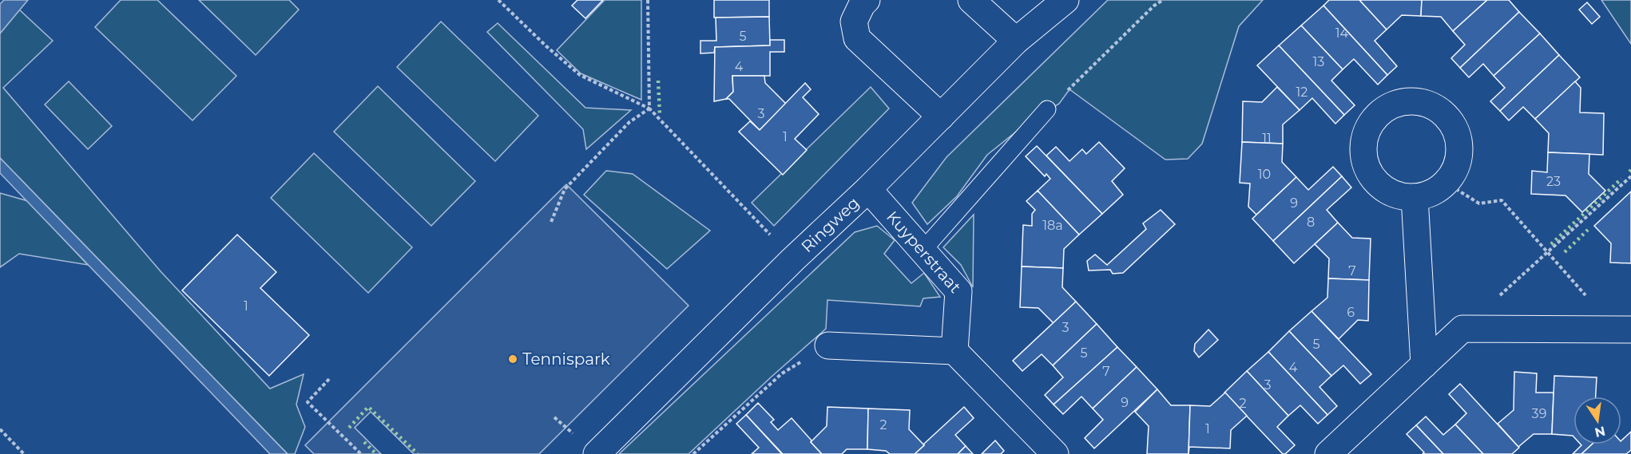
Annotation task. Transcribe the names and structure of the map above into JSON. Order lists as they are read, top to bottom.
{
  "streets": {
    "street": ["Ringweg", "Kuyperstraat"]
  },
  "crossings": [
    ["Ringweg", "Kuyperstraat"]
  ],
  "places": ["Tennispark"],
  "house_numbers": [
    "14",
    "5",
    "13",
    "4",
    "12",
    "3",
    "1",
    "11",
    "10",
    "23",
    "9",
    "8",
    "18a",
    "7",
    "1",
    "6",
    "3",
    "5",
    "5",
    "4",
    "7",
    "3",
    "9",
    "2",
    "39",
    "2",
    "1"
  ],
  "north": "bottom"
}
